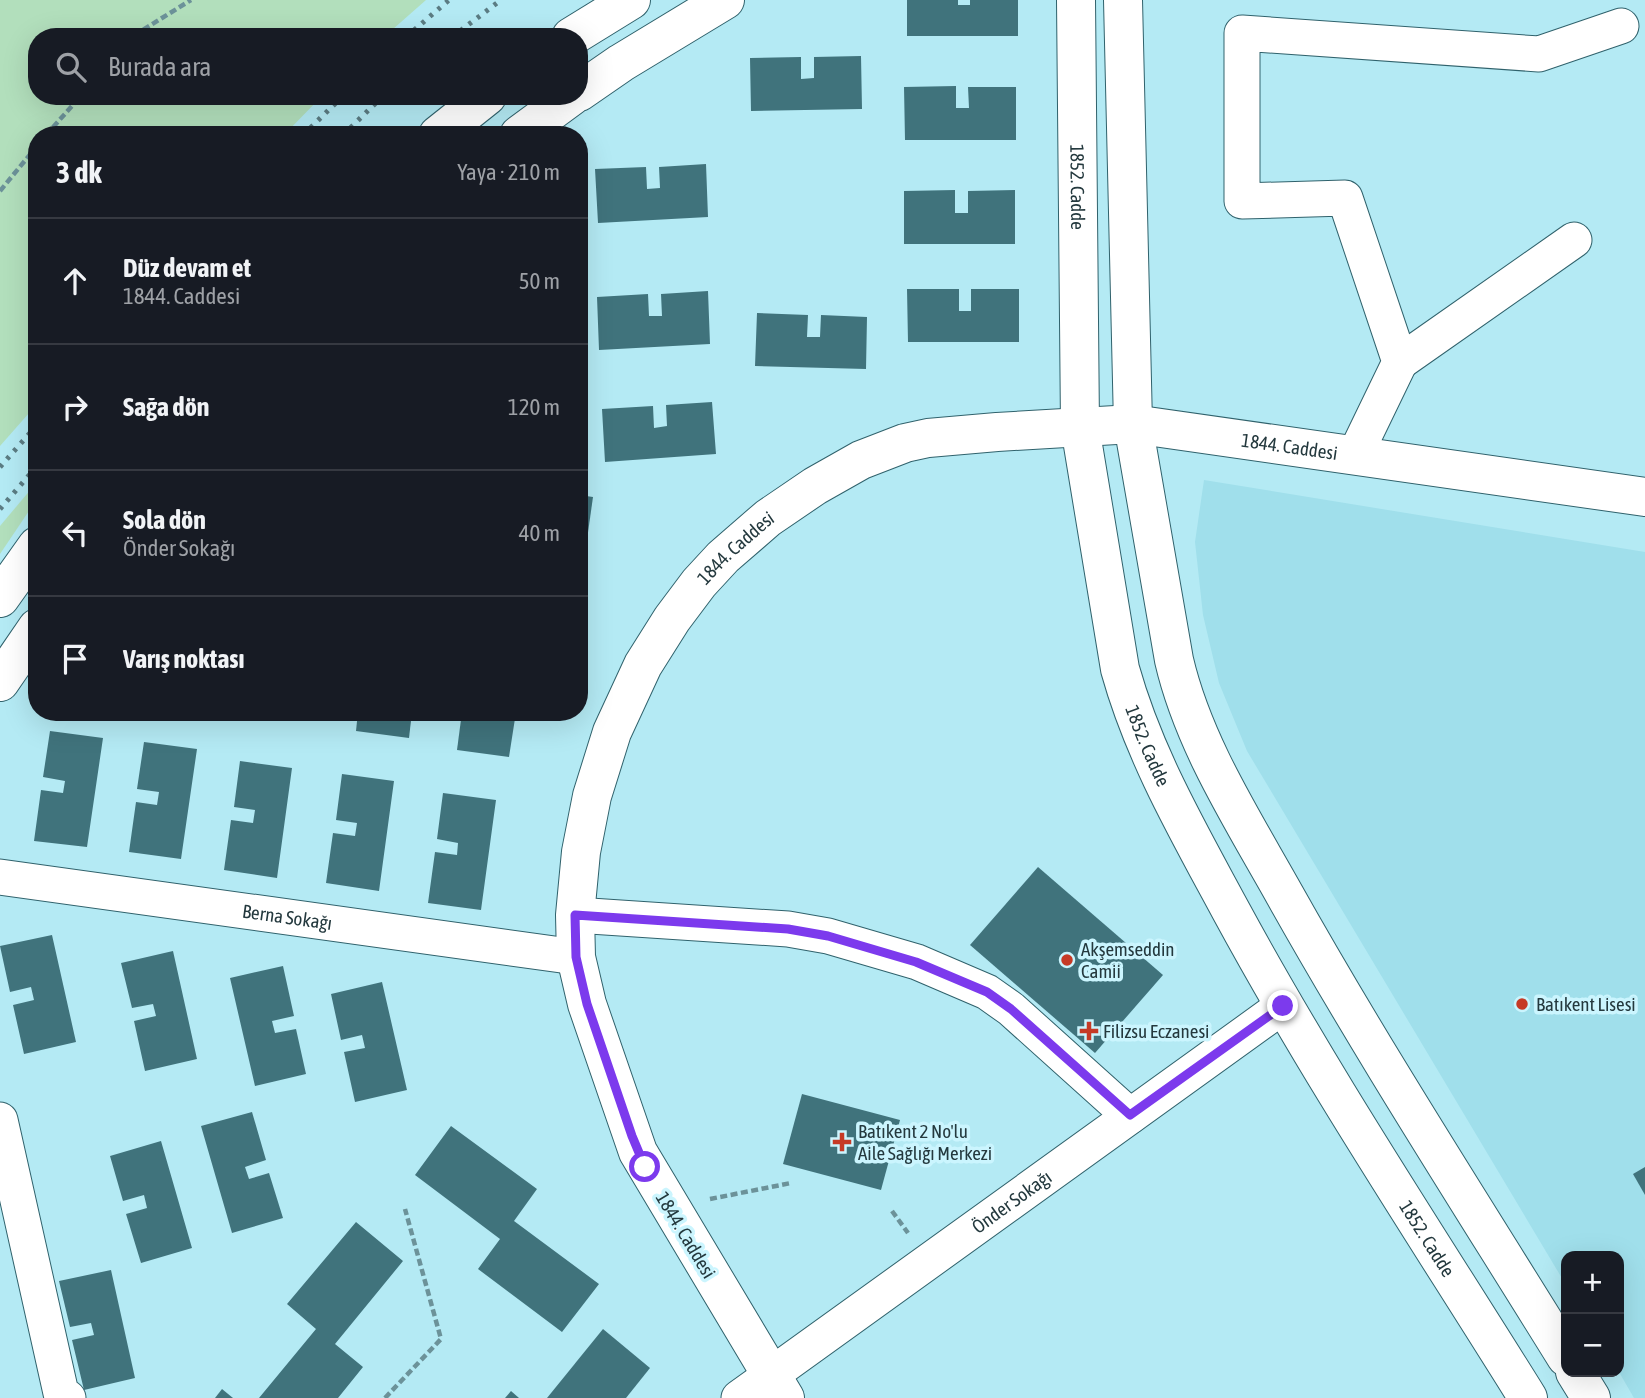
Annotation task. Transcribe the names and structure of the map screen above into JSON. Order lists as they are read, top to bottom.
{
  "streets": {
    "street": [
      "1852. Cadde",
      "1844. Caddesi",
      "Berna Sokağı",
      "Önder Sokağı"
    ]
  },
  "crossings": [
    ["1852. Cadde", "1844. Caddesi"],
    ["1852. Cadde", "Önder Sokağı"],
    ["1844. Caddesi", "Berna Sokağı"],
    ["1844. Caddesi", "Önder Sokağı"]
  ],
  "places": {
    "other": ["Akşemseddin Camii", "Batıkent Lisesi"],
    "health": ["Filizsu Eczanesi", "Batıkent 2 No'lu Aile Sağlığı Merkezi"]
  },
  "page": {
    "search": "Burada ara",
    "heading": ["3 dk", "Yaya · 210 m"],
    "list": [
      ["Düz devam et", "1844. Caddesi", "50 m"],
      ["Sağa dön", "120 m"],
      ["Sola dön", "Önder Sokağı", "40 m"],
      "Varış noktası"
    ],
    "map_buttons": ["+", "−"]
  }
}
